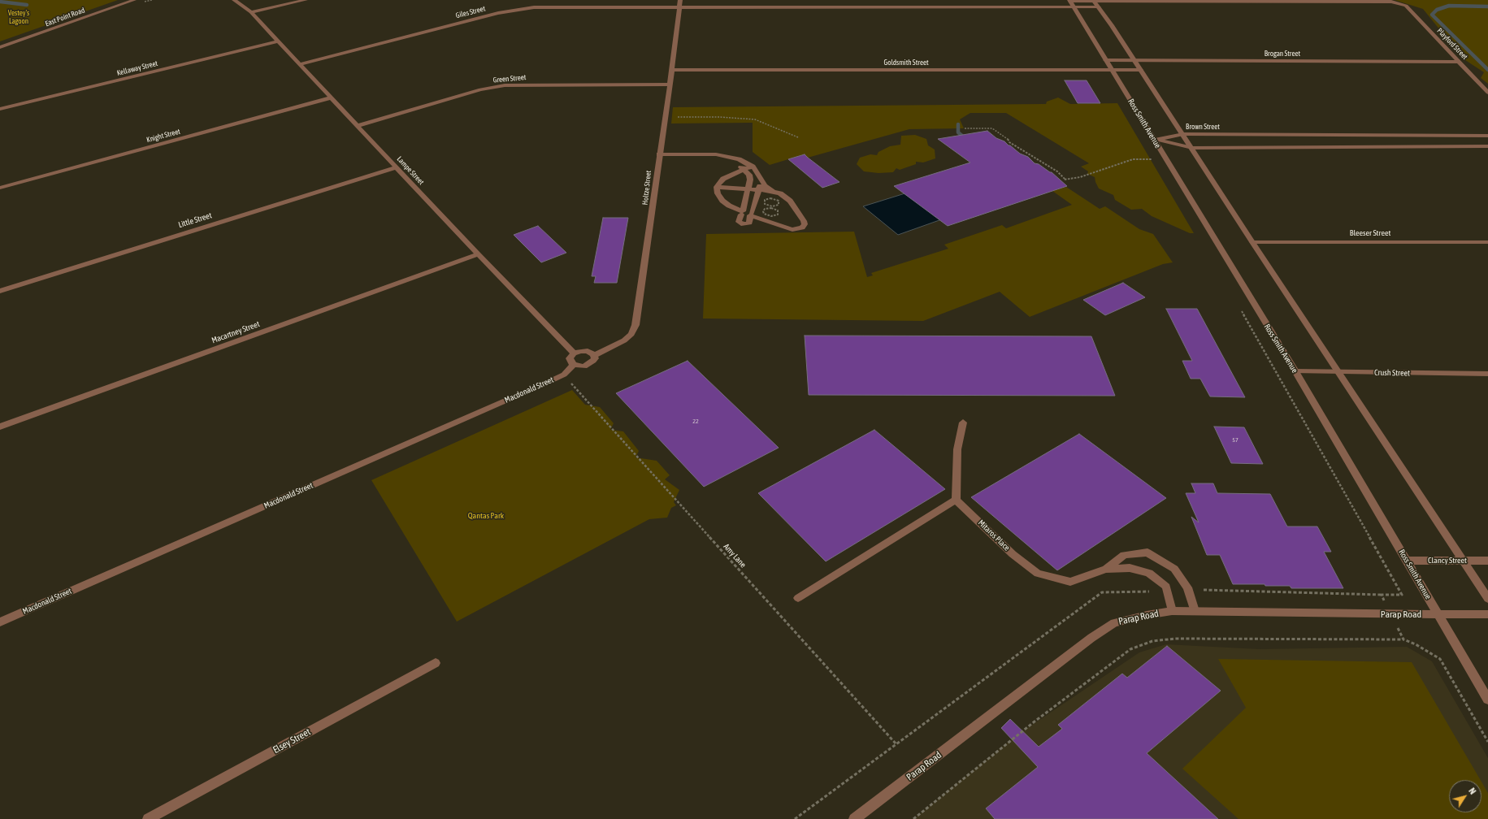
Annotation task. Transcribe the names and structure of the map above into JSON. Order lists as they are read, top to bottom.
{
  "streets": {
    "street": [
      "Giles Street",
      "East Point Road",
      "Playford Street",
      "Brogan Street",
      "Goldsmith Street",
      "Kellaway Street",
      "Green Street",
      "Ross Smith Avenue",
      "Brown Street",
      "Knight Street",
      "Lampe Street",
      "Holtze Street",
      "Little Street",
      "Bleeser Street",
      "Macartney Street",
      "Crush Street",
      "Macdonald Street",
      "Mitaros Place",
      "Clancy Street",
      "Parap Road",
      "Elsey Street"
    ],
    "path": ["Amy Lane"]
  },
  "crossings": [
    ["Giles Street", "Ross Smith Avenue"],
    ["Giles Street", "Lampe Street"],
    ["Giles Street", "Holtze Street"],
    ["Playford Street", "Brogan Street"],
    ["Brogan Street", "Ross Smith Avenue"],
    ["Goldsmith Street", "Ross Smith Avenue"],
    ["Goldsmith Street", "Holtze Street"],
    ["Kellaway Street", "Lampe Street"],
    ["Green Street", "Lampe Street"],
    ["Green Street", "Holtze Street"],
    ["Ross Smith Avenue", "Brown Street"],
    ["Ross Smith Avenue", "Crush Street"],
    ["Ross Smith Avenue", "Clancy Street"],
    ["Ross Smith Avenue", "Parap Road"],
    ["Knight Street", "Lampe Street"],
    ["Lampe Street", "Holtze Street"],
    ["Lampe Street", "Little Street"],
    ["Lampe Street", "Macartney Street"],
    ["Lampe Street", "Macdonald Street"],
    ["Holtze Street", "Macdonald Street"],
    ["Macdonald Street", "Amy Lane"],
    ["Mitaros Place", "Parap Road"]
  ],
  "parks": ["Vestey's Lagoon", "Qantas Park"],
  "house_numbers": ["22", "57"],
  "north": "top right"
}
